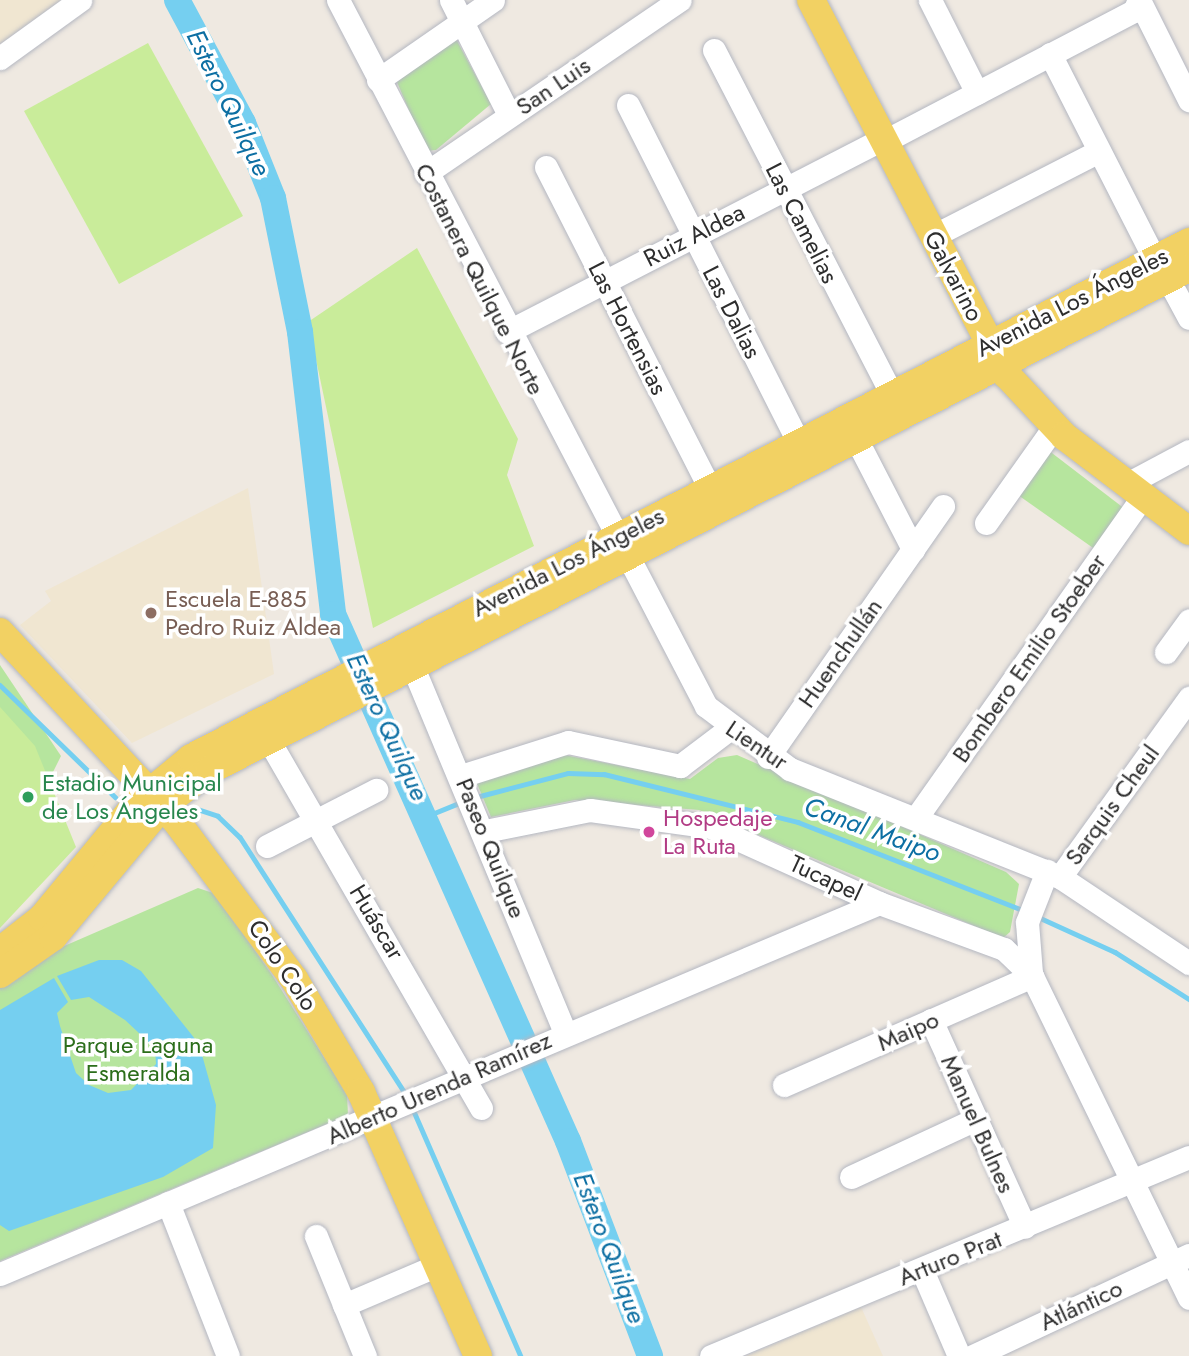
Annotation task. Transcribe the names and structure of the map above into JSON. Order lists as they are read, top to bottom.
{
  "streets": {
    "main road": ["Galvarino", "Avenida Los Ángeles", "Colo Colo"],
    "street": [
      "San Luis",
      "Las Camelias",
      "Ruiz Aldea",
      "Costanera Quilque Norte",
      "Las Dalias",
      "Las Hortensias",
      "Huenchullán",
      "Bombero Emilio Stoeber",
      "Lientur",
      "Sarquis Cheul",
      "Paseo Quilque",
      "Tucapel",
      "Huáscar",
      "Maipo",
      "Alberto Urenda Ramírez",
      "Manuel Bulnes",
      "Arturo Prat",
      "Atlántico"
    ]
  },
  "crossings": [
    ["San Luis", "Costanera Quilque Norte"],
    ["Las Camelias", "Ruiz Aldea"],
    ["Las Camelias", "Avenida Los Ángeles"],
    ["Ruiz Aldea", "Galvarino"],
    ["Ruiz Aldea", "Costanera Quilque Norte"],
    ["Ruiz Aldea", "Las Dalias"],
    ["Ruiz Aldea", "Las Hortensias"],
    ["Galvarino", "Avenida Los Ángeles"],
    ["Galvarino", "Bombero Emilio Stoeber"],
    ["Costanera Quilque Norte", "Avenida Los Ángeles"],
    ["Costanera Quilque Norte", "Lientur"],
    ["Avenida Los Ángeles", "Las Dalias"],
    ["Avenida Los Ángeles", "Las Hortensias"],
    ["Avenida Los Ángeles", "Lientur"],
    ["Avenida Los Ángeles", "Paseo Quilque"],
    ["Avenida Los Ángeles", "Huáscar"],
    ["Avenida Los Ángeles", "Colo Colo"],
    ["Huenchullán", "Lientur"],
    ["Bombero Emilio Stoeber", "Lientur"],
    ["Lientur", "Sarquis Cheul"],
    ["Lientur", "Tucapel"],
    ["Sarquis Cheul", "Tucapel"],
    ["Paseo Quilque", "Tucapel"],
    ["Paseo Quilque", "Alberto Urenda Ramírez"],
    ["Tucapel", "Maipo"],
    ["Tucapel", "Alberto Urenda Ramírez"],
    ["Tucapel", "Arturo Prat"],
    ["Tucapel", "Atlántico"],
    ["Huáscar", "Alberto Urenda Ramírez"],
    ["Colo Colo", "Alberto Urenda Ramírez"],
    ["Maipo", "Manuel Bulnes"],
    ["Manuel Bulnes", "Arturo Prat"]
  ],
  "water": ["Estero Quilque", "Canal Maipo"],
  "parks": ["Parque Laguna Esmeralda"],
  "places": ["Escuela E-885 Pedro Ruiz Aldea", "Estadio Municipal de Los Ángeles", "Hospedaje La Ruta"]
}
